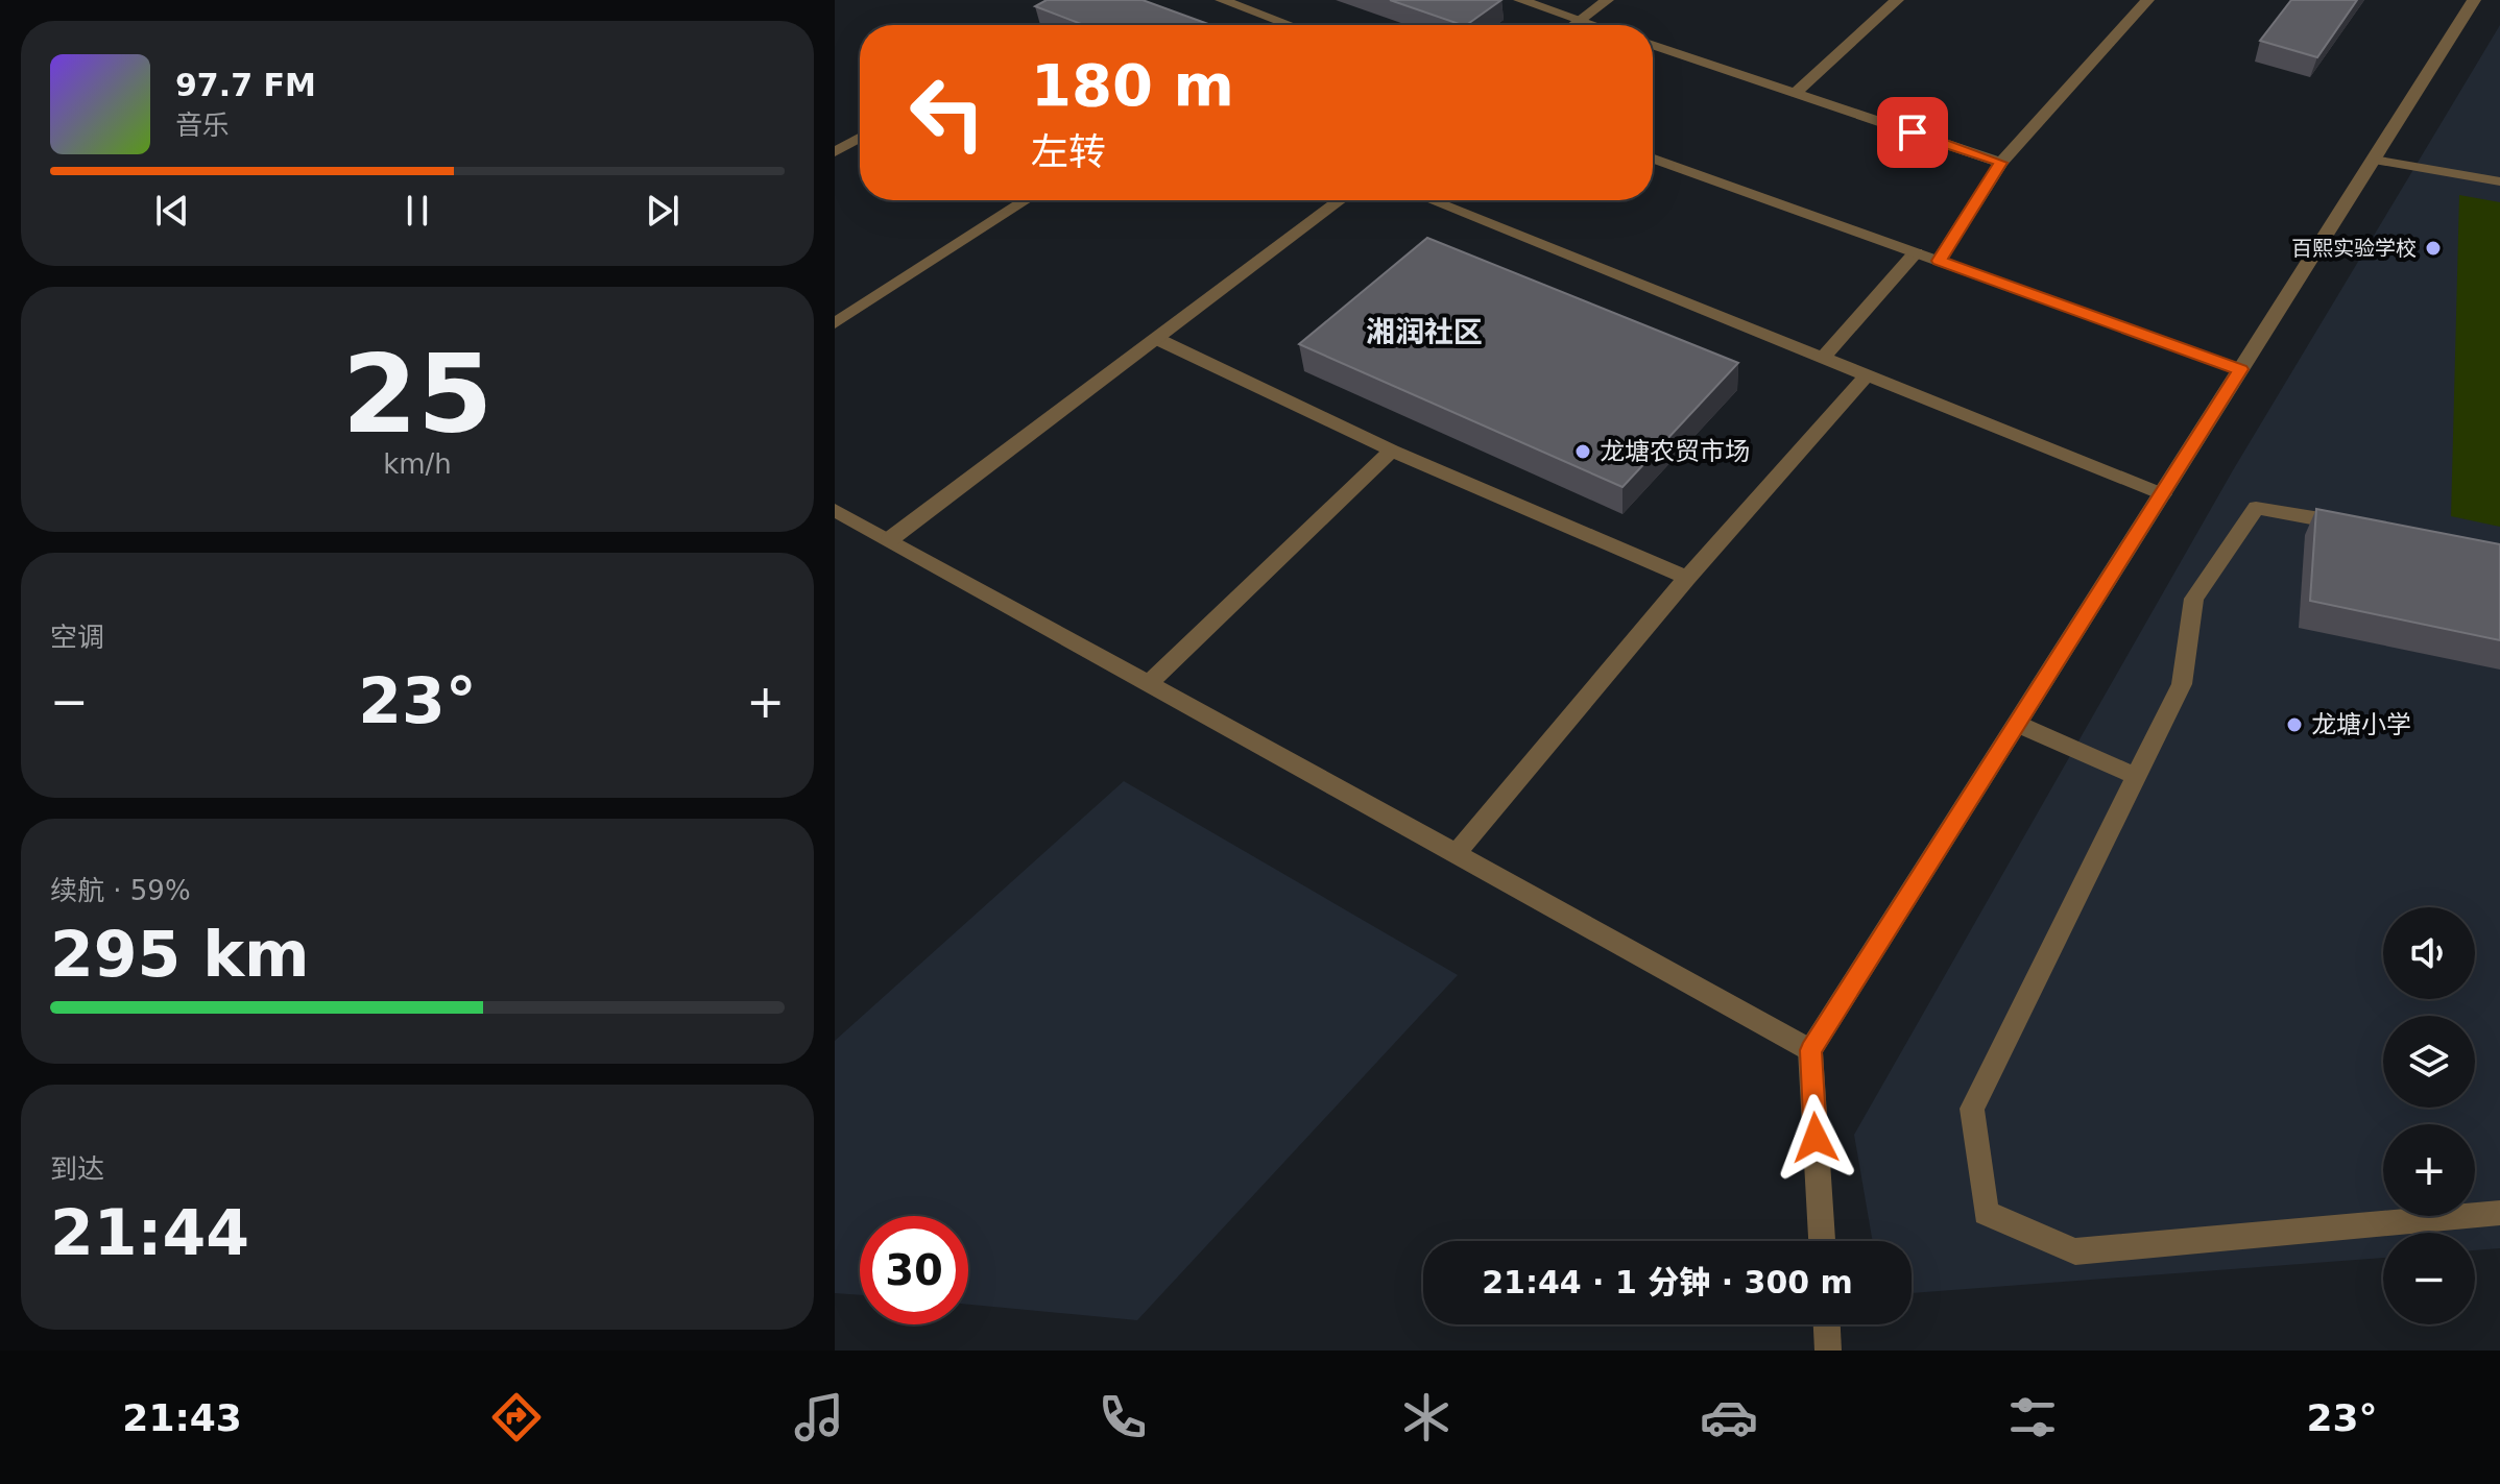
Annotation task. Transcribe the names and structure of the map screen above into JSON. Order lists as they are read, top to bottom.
{
  "districts": ["湘润社区"],
  "places": ["百熙实验学校", "龙塘农贸市场", "龙塘小学"],
  "page": {
    "turn": ["180 m", "左转"],
    "song": ["97.7 FM", "音乐"],
    "tile": [
      ["25", "km/h"],
      "空调",
      ["续航 · 59%", "295 km"],
      ["到达", "21:44"]
    ],
    "heat": ["−", "23°", "+"],
    "map_buttons": ["+", "−"],
    "limit": "30",
    "trip": "21:44 · 1 分钟 · 300 m",
    "tabs": ["21:43", "23°"]
  }
}
